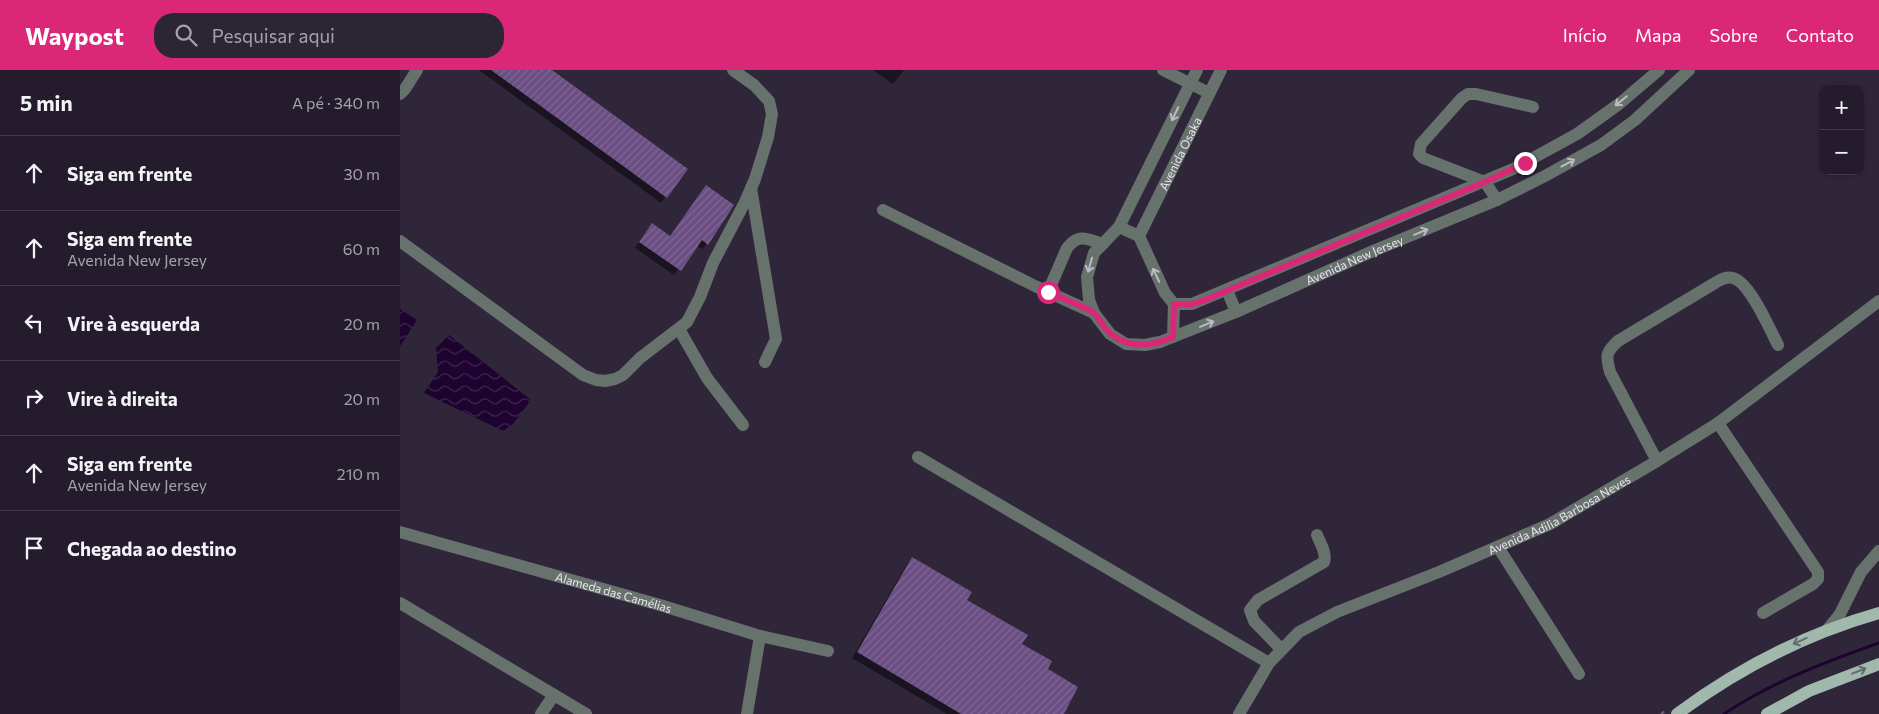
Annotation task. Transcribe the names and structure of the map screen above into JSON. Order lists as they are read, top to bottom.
{
  "streets": {
    "street": [
      "Avenida Osaka",
      "Avenida New Jersey",
      "Avenida Adilia Barbosa Neves",
      "Alameda das Camélias"
    ]
  },
  "crossings": [
    ["Avenida Osaka", "Avenida New Jersey"]
  ],
  "page": {
    "header": "Waypost",
    "search": "Pesquisar aqui",
    "nav": [
      "Início",
      "Mapa",
      "Sobre",
      "Contato"
    ],
    "heading": ["5 min", "A pé · 340 m"],
    "map_buttons": ["+", "−"],
    "list": [
      ["Siga em frente", "30 m"],
      ["Siga em frente", "Avenida New Jersey", "60 m"],
      ["Vire à esquerda", "20 m"],
      ["Vire à direita", "20 m"],
      ["Siga em frente", "Avenida New Jersey", "210 m"],
      "Chegada ao destino"
    ]
  }
}
